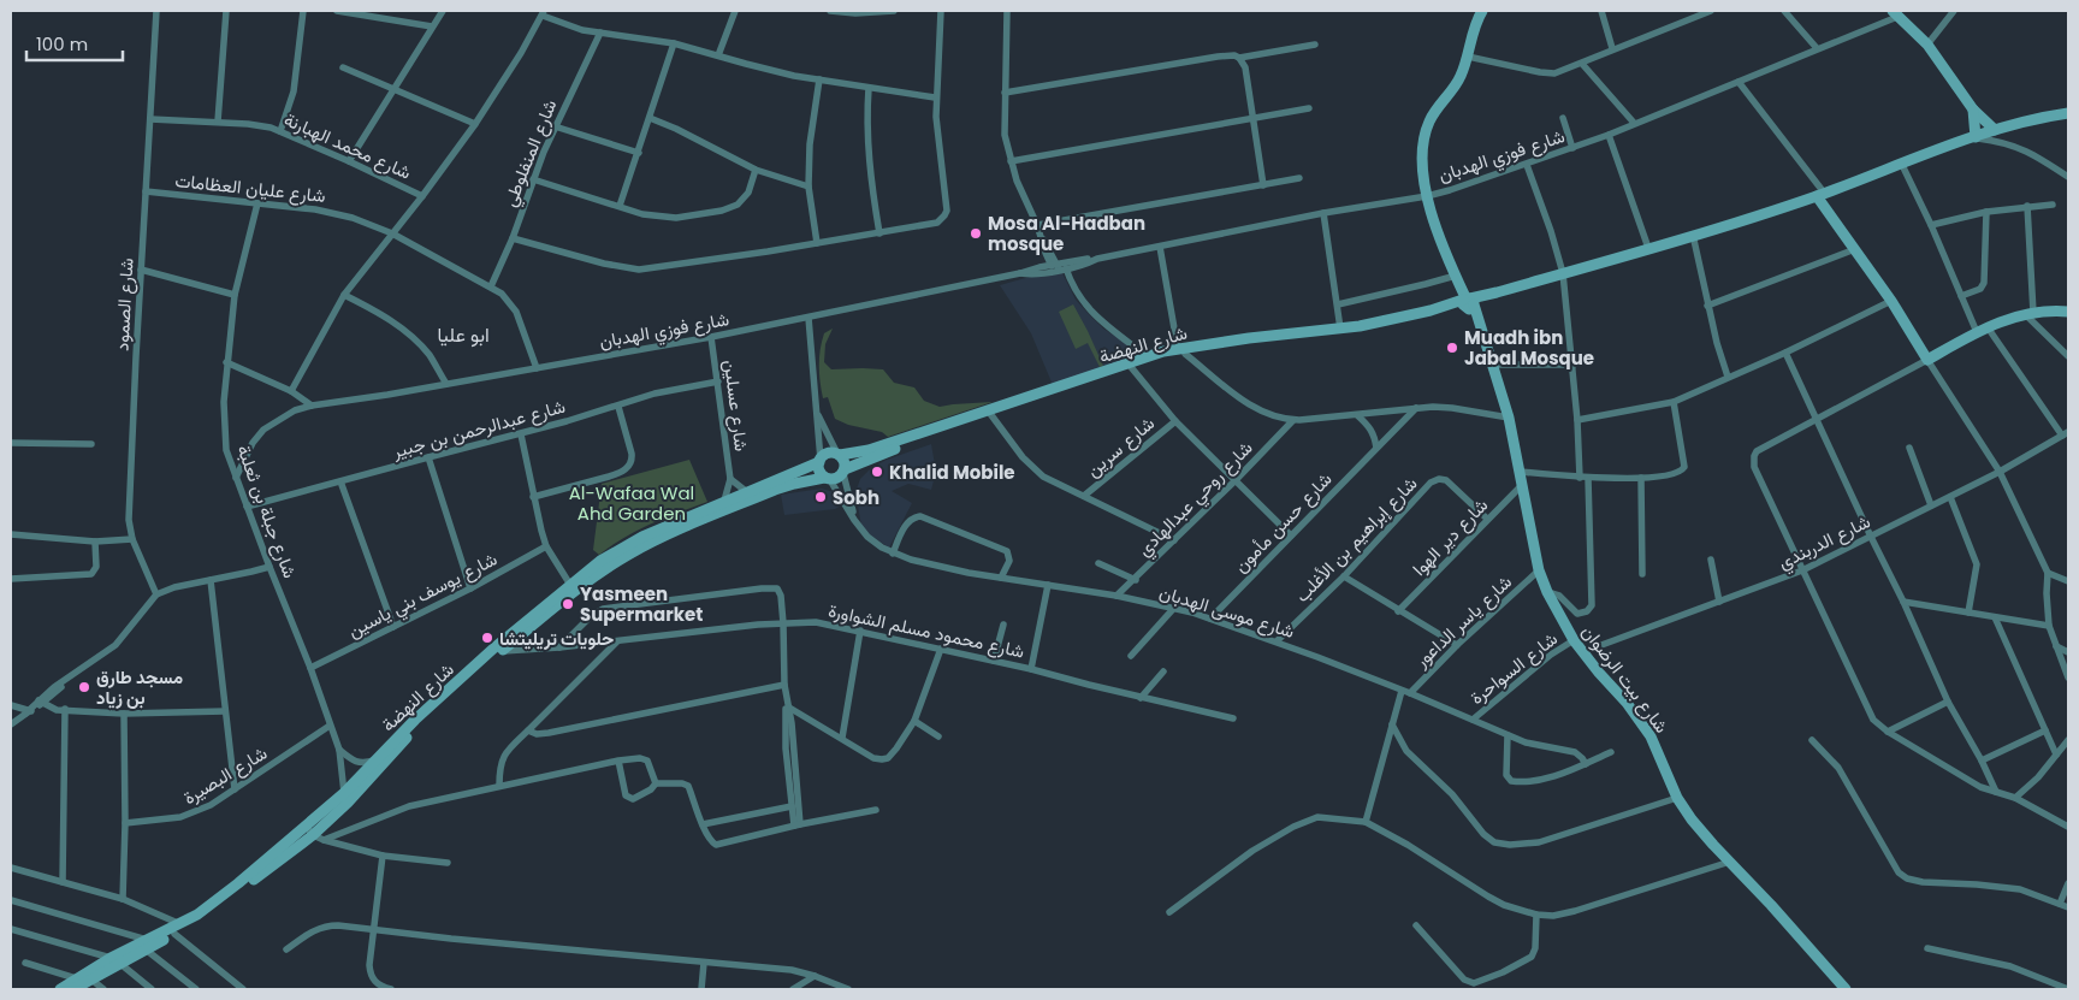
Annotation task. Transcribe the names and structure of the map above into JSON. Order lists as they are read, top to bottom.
{
  "streets": {
    "street": [
      "شارع محمد الهبارنة",
      "شارع المنفلوطي",
      "شارع فوزي الهدبان",
      "شارع عليان العظامات",
      "شارع الصمود",
      "شارع النهضة",
      "شارع عسلين",
      "شارع عبدالرحمن بن جبير",
      "شارع سرين",
      "شارع روحي عبدالهادي",
      "شارع جبلة بن ثعلبة",
      "شارع حسن مأمون",
      "شارع دير الهوا",
      "شارع إبراهيم بن الأغلب",
      "شارع الدربندي",
      "شارع يوسف بني ياسين",
      "شارع موسى الهدبان",
      "شارع ياسر الداعور",
      "شارع محمود مسلم الشواورة",
      "شارع السواحرة",
      "شارع بيت الرضوان",
      "شارع البصيرة"
    ]
  },
  "crossings": [
    ["شارع محمد الهبارنة", "شارع الصمود"],
    ["شارع المنفلوطي", "شارع عليان العظامات"],
    ["شارع فوزي الهدبان", "شارع عليان العظامات"],
    ["شارع فوزي الهدبان", "شارع عسلين"],
    ["شارع فوزي الهدبان", "شارع جبلة بن ثعلبة"],
    ["شارع فوزي الهدبان", "شارع بيت الرضوان"],
    ["شارع عليان العظامات", "شارع الصمود"],
    ["شارع عليان العظامات", "شارع جبلة بن ثعلبة"],
    ["شارع النهضة", "شارع عسلين"],
    ["شارع النهضة", "شارع جبلة بن ثعلبة"],
    ["شارع النهضة", "شارع موسى الهدبان"],
    ["شارع النهضة", "شارع محمود مسلم الشواورة"],
    ["شارع النهضة", "شارع بيت الرضوان"],
    ["شارع عسلين", "شارع عبدالرحمن بن جبير"],
    ["شارع عبدالرحمن بن جبير", "شارع جبلة بن ثعلبة"],
    ["شارع روحي عبدالهادي", "شارع موسى الهدبان"],
    ["شارع جبلة بن ثعلبة", "شارع يوسف بني ياسين"],
    ["شارع جبلة بن ثعلبة", "شارع البصيرة"],
    ["شارع حسن مأمون", "شارع موسى الهدبان"],
    ["شارع دير الهوا", "شارع إبراهيم بن الأغلب"],
    ["شارع دير الهوا", "شارع بيت الرضوان"],
    ["شارع إبراهيم بن الأغلب", "شارع موسى الهدبان"],
    ["شارع الدربندي", "شارع بيت الرضوان"],
    ["شارع موسى الهدبان", "شارع ياسر الداعور"],
    ["شارع موسى الهدبان", "شارع السواحرة"],
    ["شارع ياسر الداعور", "شارع بيت الرضوان"],
    ["شارع السواحرة", "شارع بيت الرضوان"]
  ],
  "districts": ["ابو عليا"],
  "parks": ["Al-Wafaa Wal Ahd Garden"],
  "places": [
    "Mosa Al-Hadban mosque",
    "Muadh ibn Jabal Mosque",
    "Khalid Mobile",
    "Sobh",
    "Yasmeen Supermarket",
    "حلويات تريليتشا",
    "مسجد طارق بن زياد"
  ],
  "scale_bar": "100 m"
}
